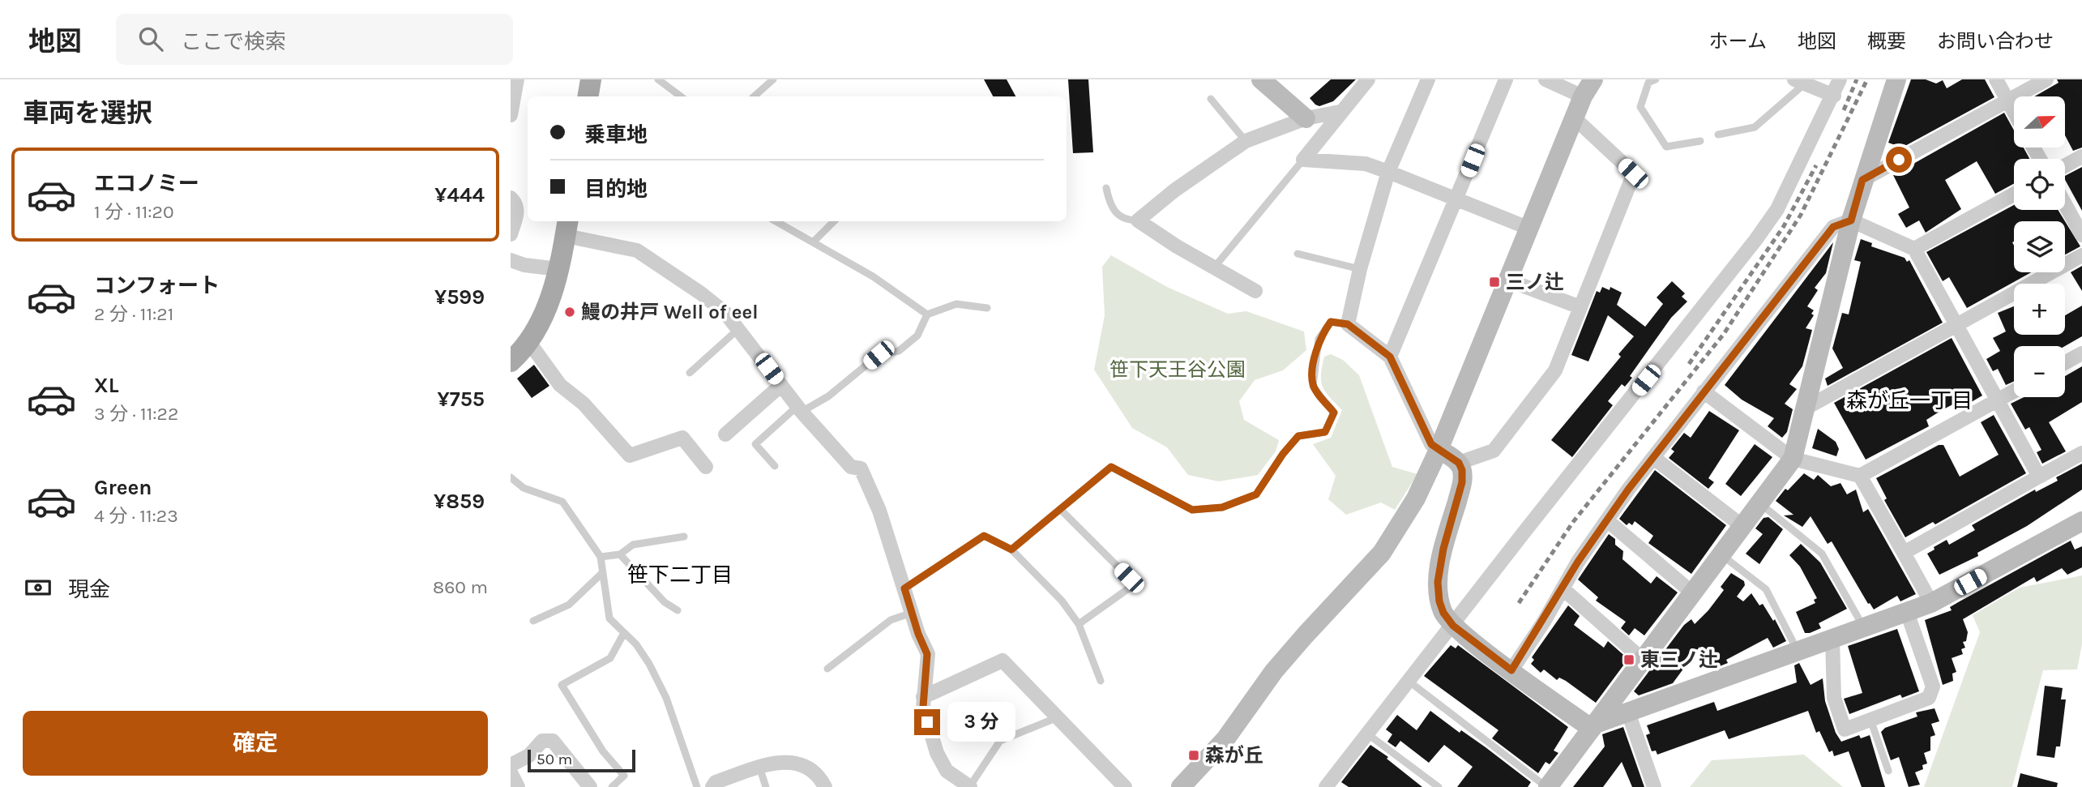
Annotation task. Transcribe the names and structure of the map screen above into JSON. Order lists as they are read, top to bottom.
{
  "districts": ["森が丘一丁目", "笹下二丁目"],
  "parks": ["笹下天王谷公園"],
  "places": {
    "transit": ["三ノ辻", "東三ノ辻", "森が丘"],
    "other": ["鰻の井戸 Well of eel"]
  },
  "scale_bar": "50 m",
  "north": "right",
  "page": {
    "header": "地図",
    "search": "ここで検索",
    "nav": [
      "ホーム",
      "地図",
      "概要",
      "お問い合わせ"
    ],
    "heading": "車両を選択",
    "map_buttons": ["+", "−"],
    "banner": ["乗車地", "目的地"],
    "list": [
      {
        "name": "エコノミー",
        "note": "1 分 · 11:20",
        "value": "¥444"
      },
      {
        "name": "コンフォート",
        "note": "2 分 · 11:21",
        "value": "¥599"
      },
      {
        "name": "XL",
        "note": "3 分 · 11:22",
        "value": "¥755"
      },
      {
        "name": "Green",
        "note": "4 分 · 11:23",
        "value": "¥859"
      }
    ],
    "pay": ["現金", "860 m"],
    "buttons": "確定",
    "bubble": "3 分",
    "scale": "50 m"
  }
}
